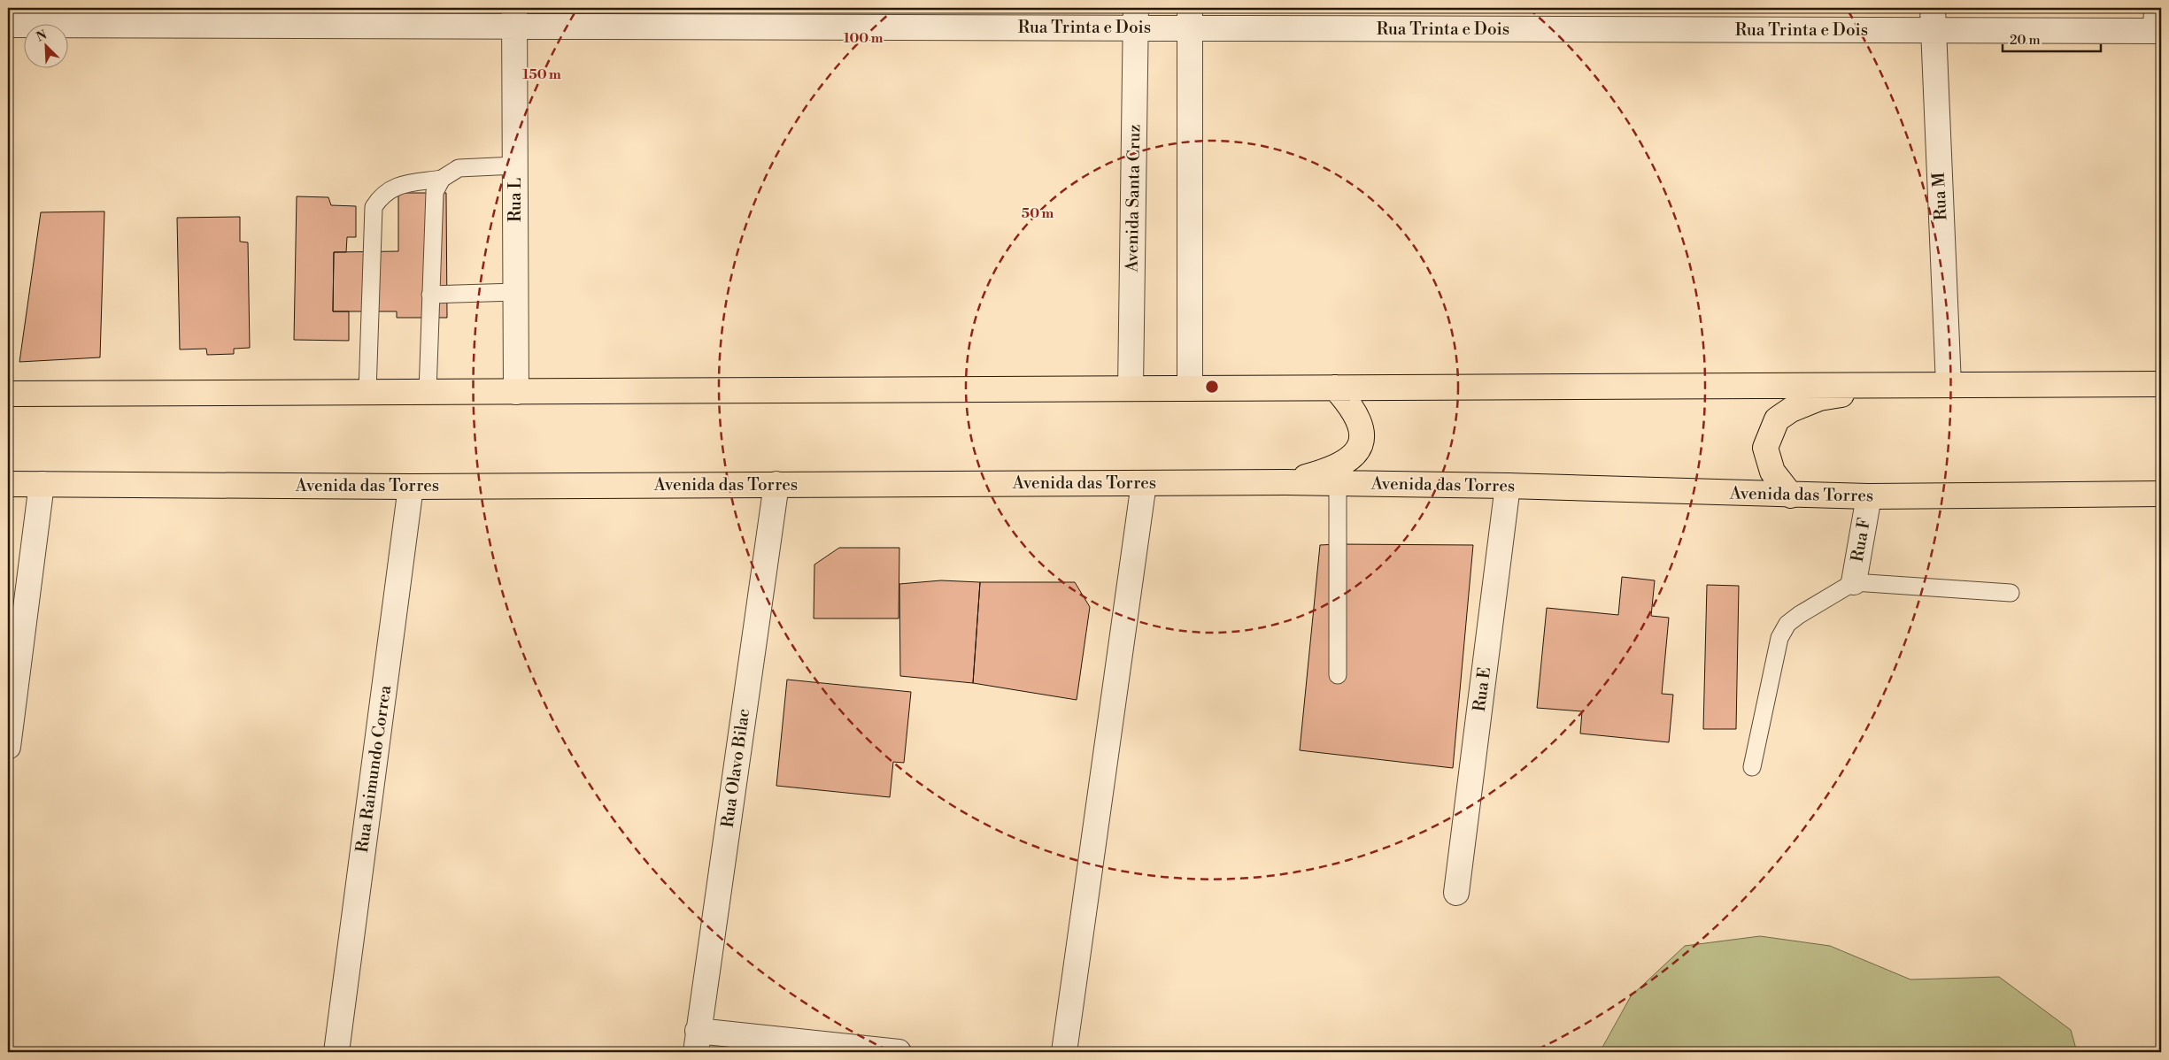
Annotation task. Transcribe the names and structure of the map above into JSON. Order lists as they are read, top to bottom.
{
  "streets": {
    "main road": ["Avenida das Torres"],
    "street": [
      "Rua Trinta e Dois",
      "Rua M",
      "Avenida Santa Cruz",
      "Rua L",
      "Rua F",
      "Rua E",
      "Rua Olavo Bilac",
      "Rua Raimundo Correa"
    ]
  },
  "crossings": [
    ["Rua Trinta e Dois", "Rua M"],
    ["Rua Trinta e Dois", "Avenida Santa Cruz"],
    ["Rua Trinta e Dois", "Rua L"],
    ["Avenida das Torres", "Rua F"],
    ["Avenida das Torres", "Rua E"],
    ["Avenida das Torres", "Rua Olavo Bilac"],
    ["Avenida das Torres", "Rua Raimundo Correa"]
  ],
  "scale_bar": "20 m",
  "north": "top left",
  "rings": ["100 m", "150 m", "50 m"]
}
